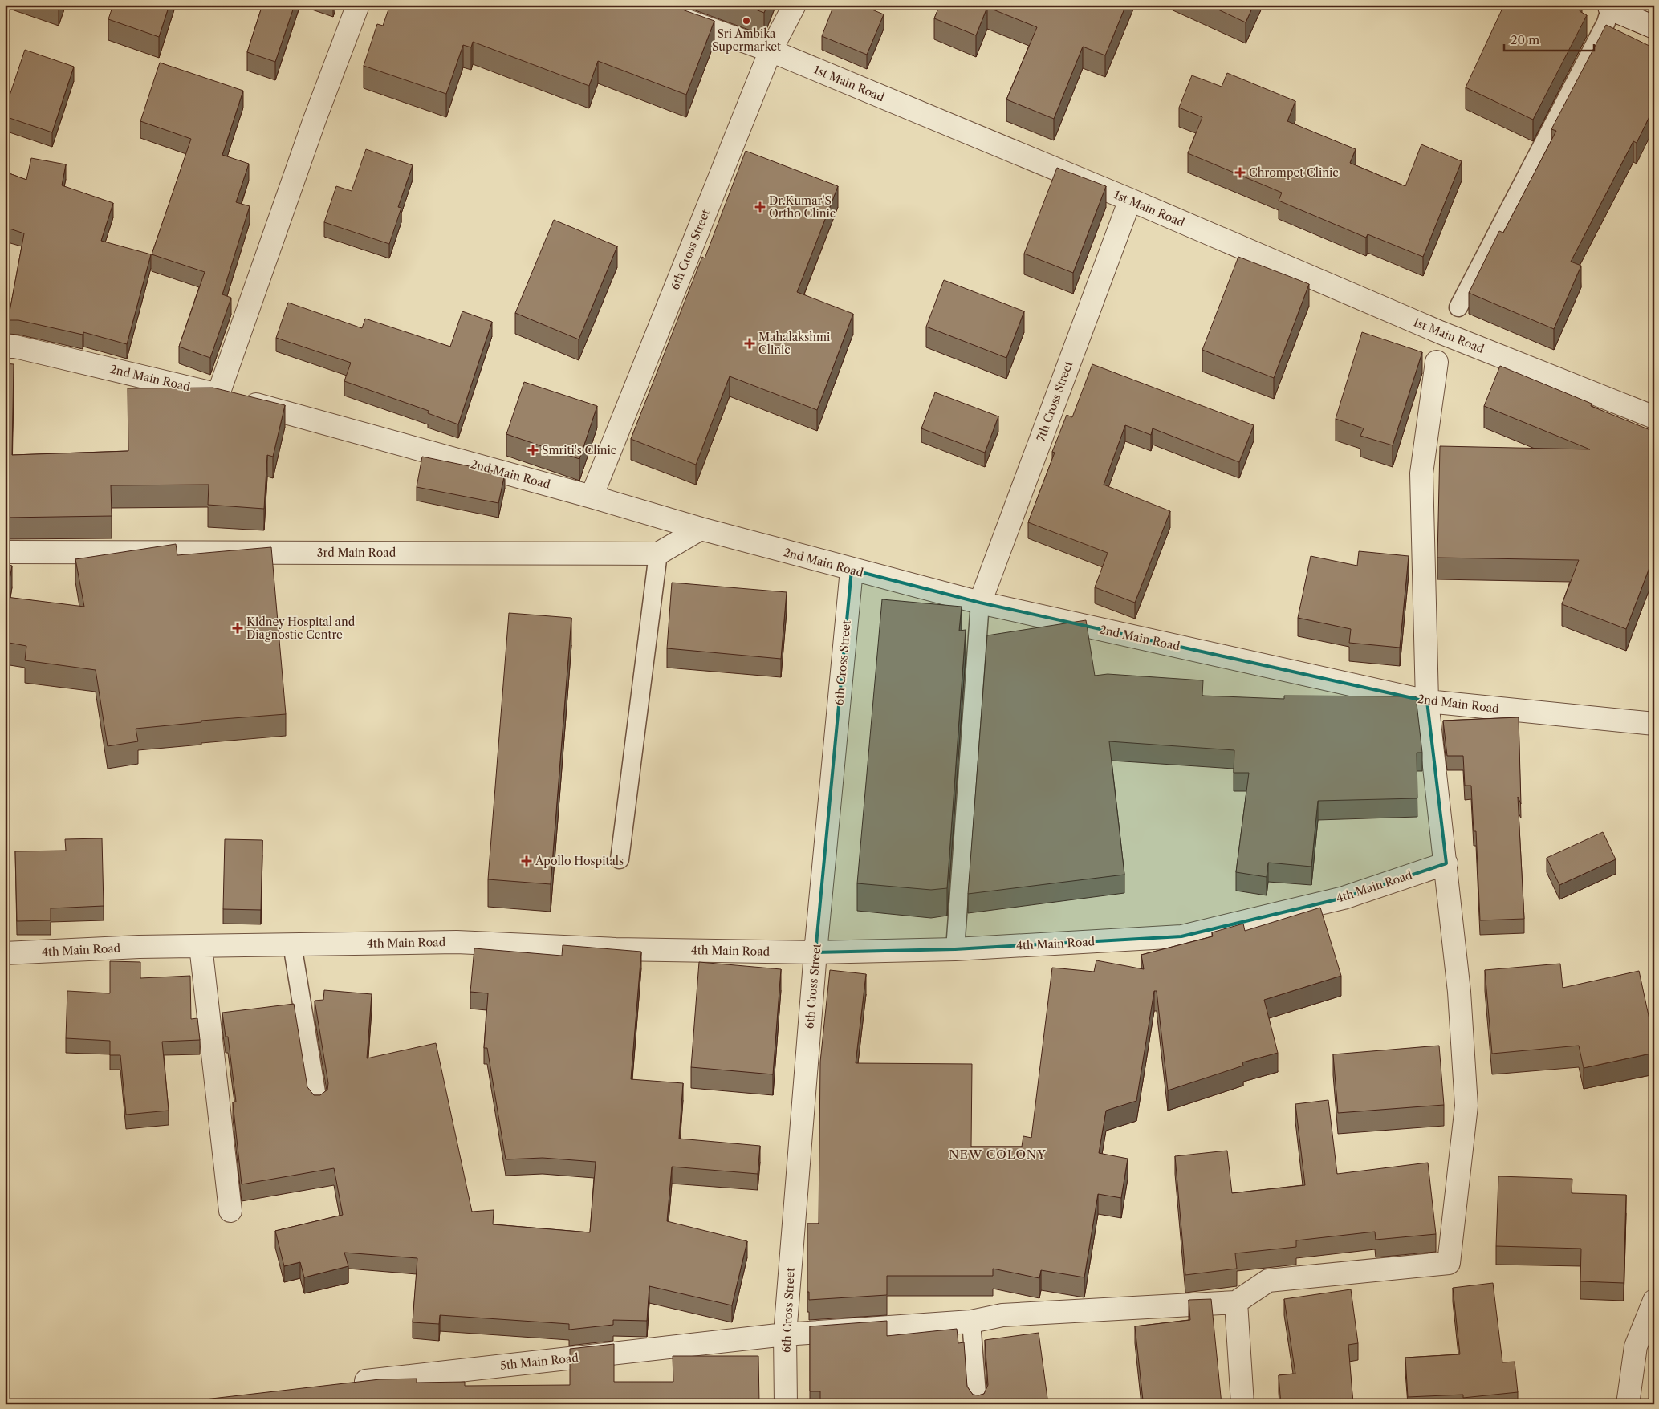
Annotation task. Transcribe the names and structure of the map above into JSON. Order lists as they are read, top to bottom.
{
  "streets": {
    "street": [
      "1st Main Road",
      "6th Cross Street",
      "2nd Main Road",
      "7th Cross Street",
      "3rd Main Road",
      "4th Main Road",
      "5th Main Road"
    ]
  },
  "crossings": [
    ["1st Main Road", "6th Cross Street"],
    ["1st Main Road", "7th Cross Street"],
    ["6th Cross Street", "2nd Main Road"],
    ["6th Cross Street", "4th Main Road"],
    ["6th Cross Street", "5th Main Road"],
    ["2nd Main Road", "7th Cross Street"]
  ],
  "districts": ["NEW COLONY"],
  "places": {
    "other": ["Sri Ambika Supermarket"],
    "health": [
      "Chrompet Clinic",
      "Dr.Kumar'S Ortho Clinic",
      "Mahalakshmi Clinic",
      "Smriti's Clinic",
      "Kidney Hospital and Diagnostic Centre",
      "Apollo Hospitals"
    ]
  },
  "scale_bar": "20 m"
}
